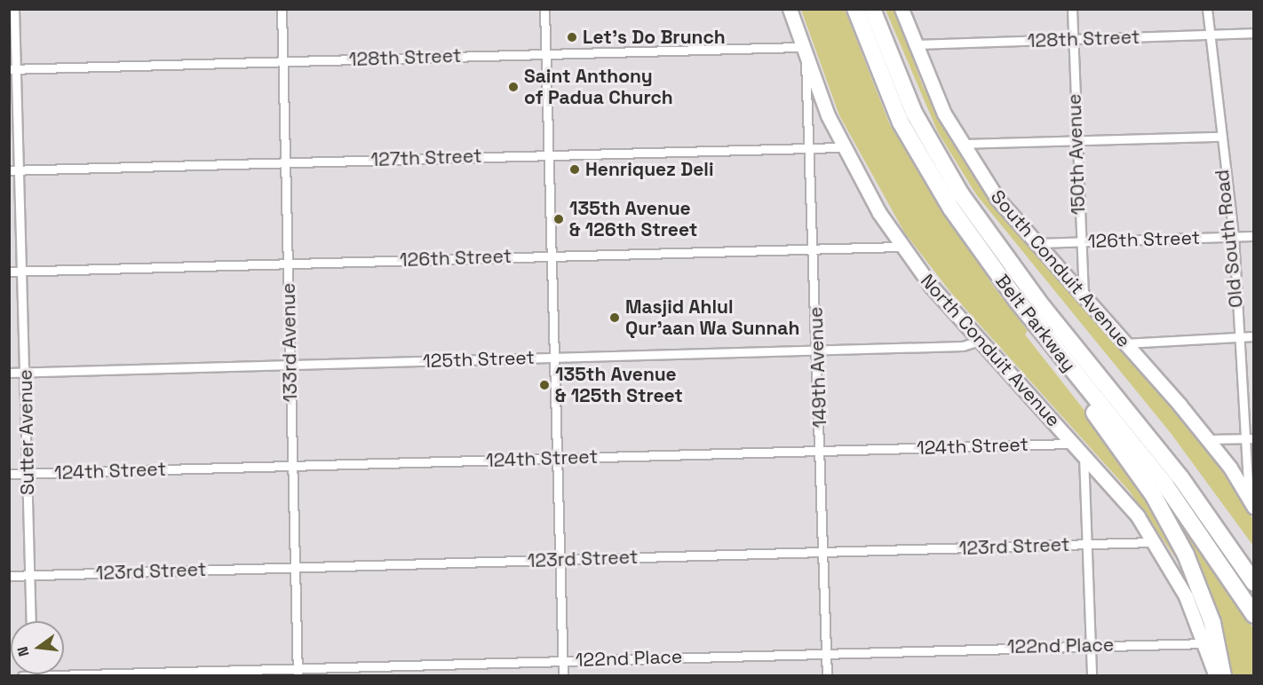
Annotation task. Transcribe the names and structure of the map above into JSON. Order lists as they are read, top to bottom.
{
  "streets": {
    "highway": ["Belt Parkway"],
    "main road": ["South Conduit Avenue", "North Conduit Avenue"],
    "street": [
      "128th Street",
      "150th Avenue",
      "127th Street",
      "Old South Road",
      "126th Street",
      "133rd Avenue",
      "125th Street",
      "149th Avenue",
      "Sutter Avenue",
      "124th Street",
      "123rd Street",
      "122nd Place"
    ]
  },
  "crossings": [
    ["128th Street", "150th Avenue"],
    ["128th Street", "Old South Road"],
    ["128th Street", "South Conduit Avenue"],
    ["128th Street", "133rd Avenue"],
    ["128th Street", "North Conduit Avenue"],
    ["128th Street", "149th Avenue"],
    ["128th Street", "Sutter Avenue"],
    ["150th Avenue", "126th Street"],
    ["150th Avenue", "South Conduit Avenue"],
    ["127th Street", "133rd Avenue"],
    ["127th Street", "North Conduit Avenue"],
    ["127th Street", "149th Avenue"],
    ["127th Street", "Sutter Avenue"],
    ["Old South Road", "126th Street"],
    ["Old South Road", "South Conduit Avenue"],
    ["126th Street", "South Conduit Avenue"],
    ["126th Street", "133rd Avenue"],
    ["126th Street", "North Conduit Avenue"],
    ["126th Street", "149th Avenue"],
    ["126th Street", "Sutter Avenue"],
    ["133rd Avenue", "125th Street"],
    ["133rd Avenue", "124th Street"],
    ["133rd Avenue", "123rd Street"],
    ["133rd Avenue", "122nd Place"],
    ["North Conduit Avenue", "125th Street"],
    ["North Conduit Avenue", "149th Avenue"],
    ["North Conduit Avenue", "124th Street"],
    ["North Conduit Avenue", "123rd Street"],
    ["North Conduit Avenue", "122nd Place"],
    ["125th Street", "149th Avenue"],
    ["125th Street", "Sutter Avenue"],
    ["149th Avenue", "124th Street"],
    ["149th Avenue", "123rd Street"],
    ["149th Avenue", "122nd Place"],
    ["Sutter Avenue", "124th Street"],
    ["Sutter Avenue", "123rd Street"]
  ],
  "places": [
    "Let's Do Brunch",
    "Saint Anthony of Padua Church",
    "Henriquez Deli",
    "135th Avenue & 126th Street",
    "Masjid Ahlul Qur'aan Wa Sunnah",
    "135th Avenue & 125th Street"
  ],
  "north": "left"
}
